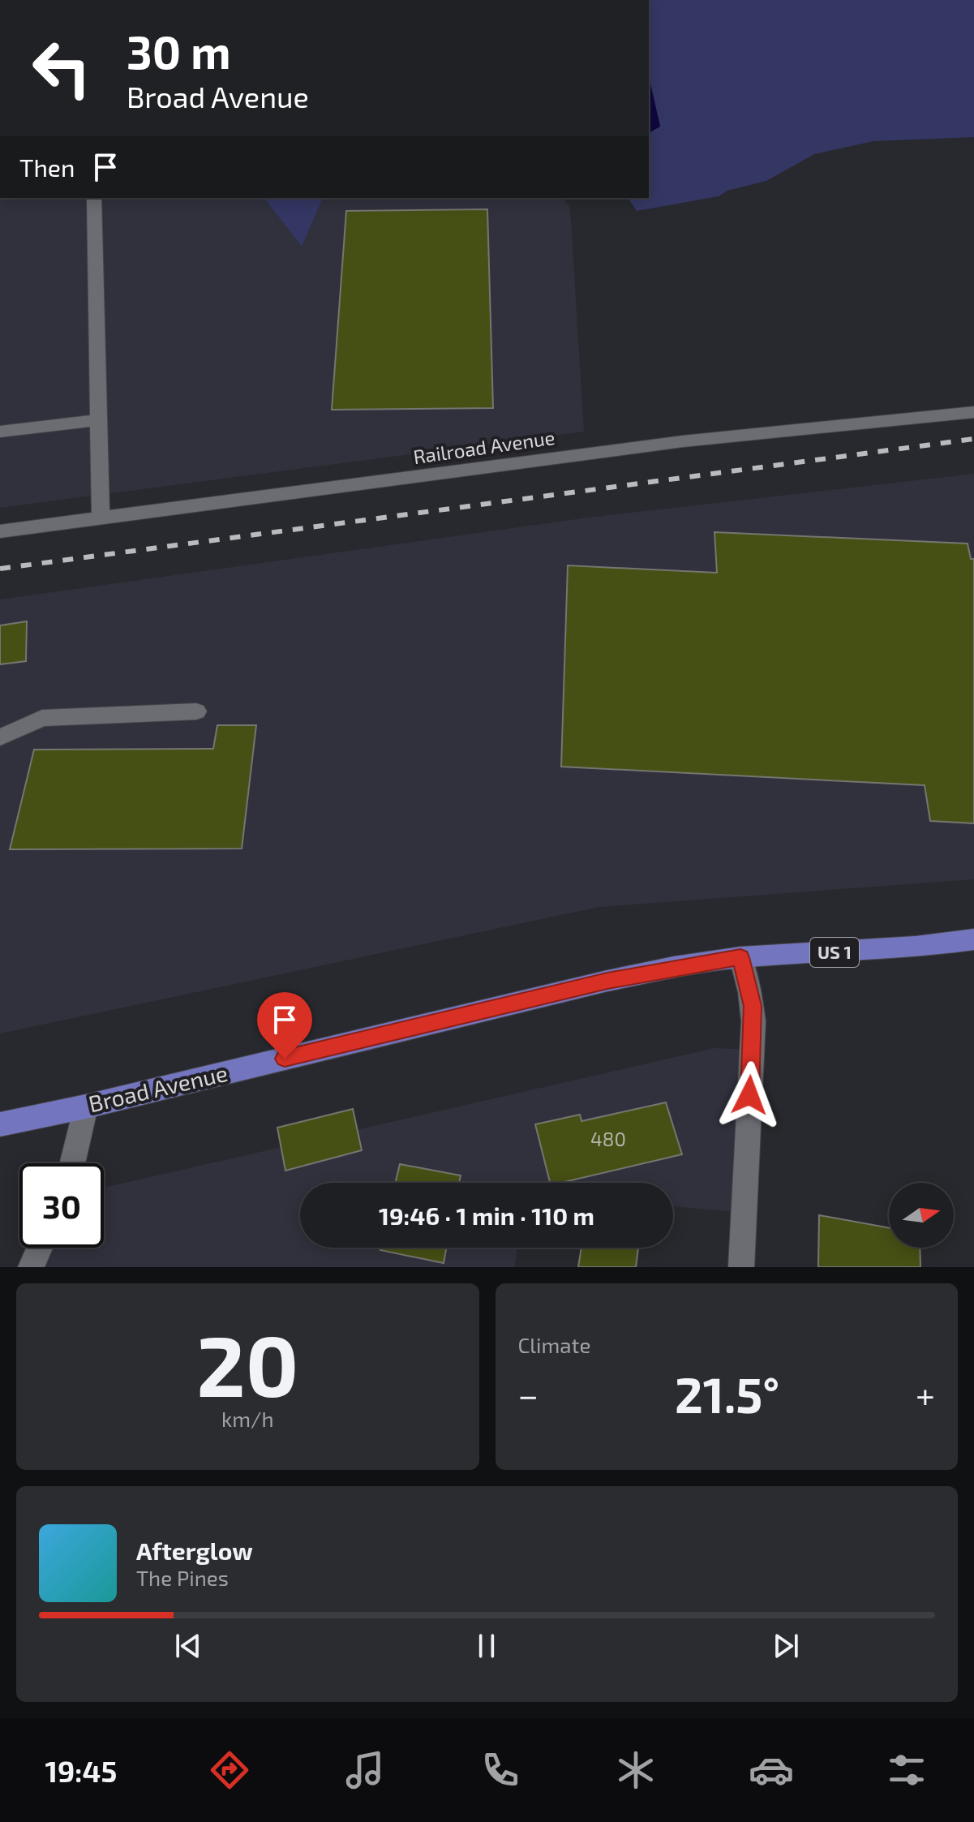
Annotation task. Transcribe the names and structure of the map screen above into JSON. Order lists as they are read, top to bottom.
{
  "streets": {
    "main road": ["US 1", "Broad Avenue"],
    "street": ["Railroad Avenue"]
  },
  "crossings": [
    ["US 1", "Broad Avenue"]
  ],
  "house_numbers": ["480"],
  "north": "right",
  "page": {
    "turn": ["30 m", "Broad Avenue"],
    "then": "Then",
    "limit": "30",
    "trip": "19:46 · 1 min · 110 m",
    "tile": [
      ["20", "km/h"],
      "Climate"
    ],
    "heat": ["−", "21.5°", "+"],
    "song": ["Afterglow", "The Pines"],
    "tabs": "19:45"
  }
}
